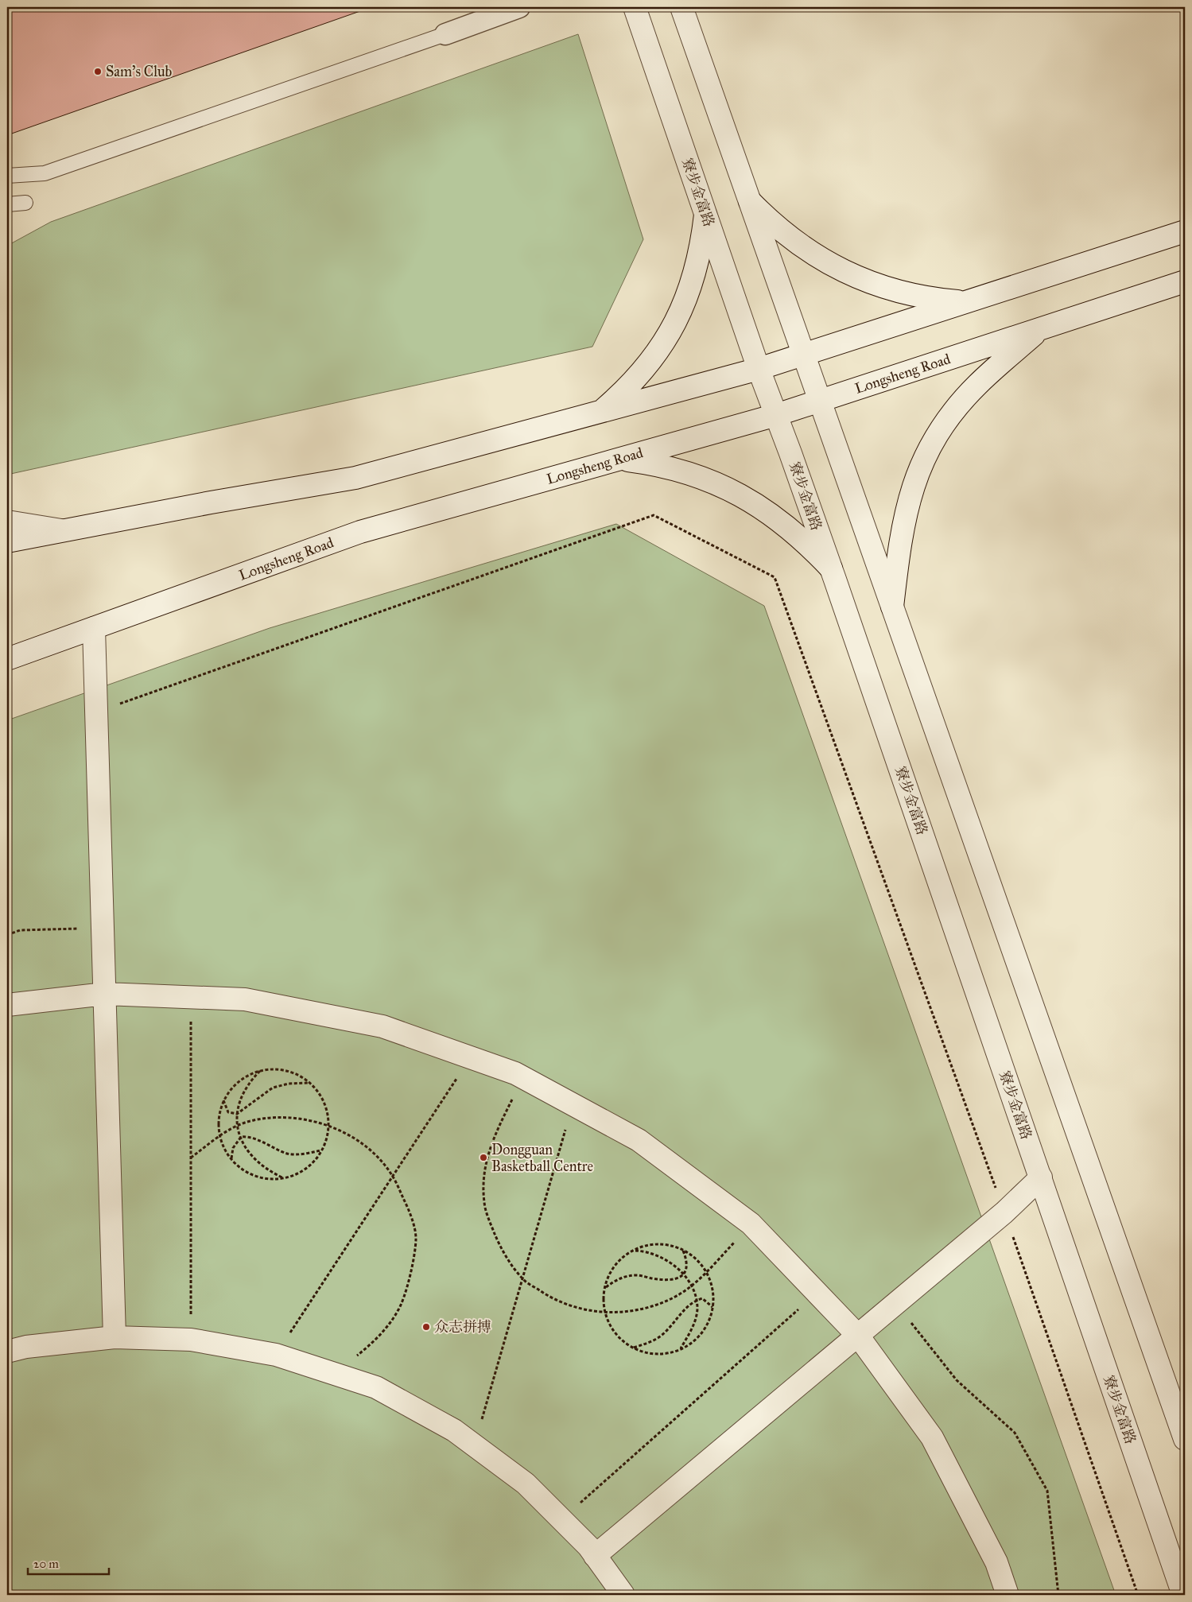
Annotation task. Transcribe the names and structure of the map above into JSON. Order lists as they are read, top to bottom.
{
  "streets": {
    "street": ["寮步金富路", "Longsheng Road"]
  },
  "crossings": [
    ["寮步金富路", "Longsheng Road"]
  ],
  "places": ["Sam's Club", "Dongguan Basketball Centre", "众志拼搏"],
  "scale_bar": "20 m"
}
